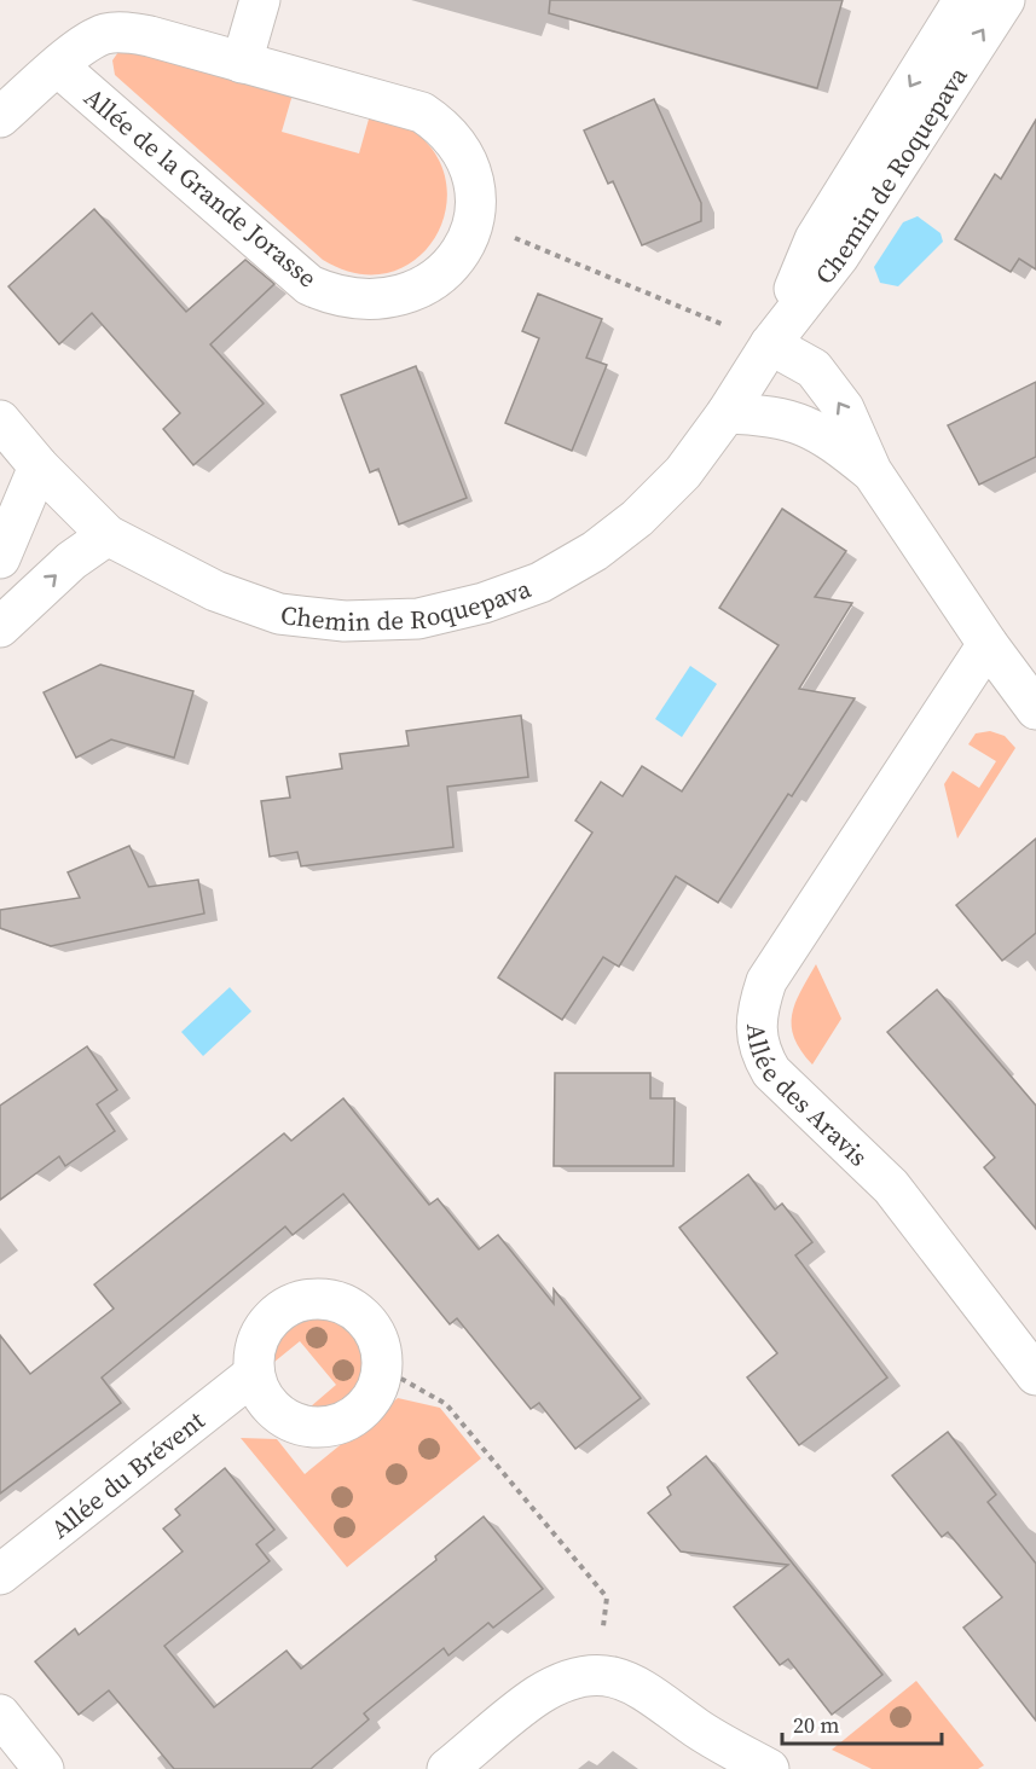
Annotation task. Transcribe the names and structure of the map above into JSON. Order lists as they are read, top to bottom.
{
  "streets": {
    "street": [
      "Chemin de Roquepava",
      "Allée de la Grande Jorasse",
      "Allée des Aravis",
      "Allée du Brévent"
    ]
  },
  "scale_bar": "20 m"
}
